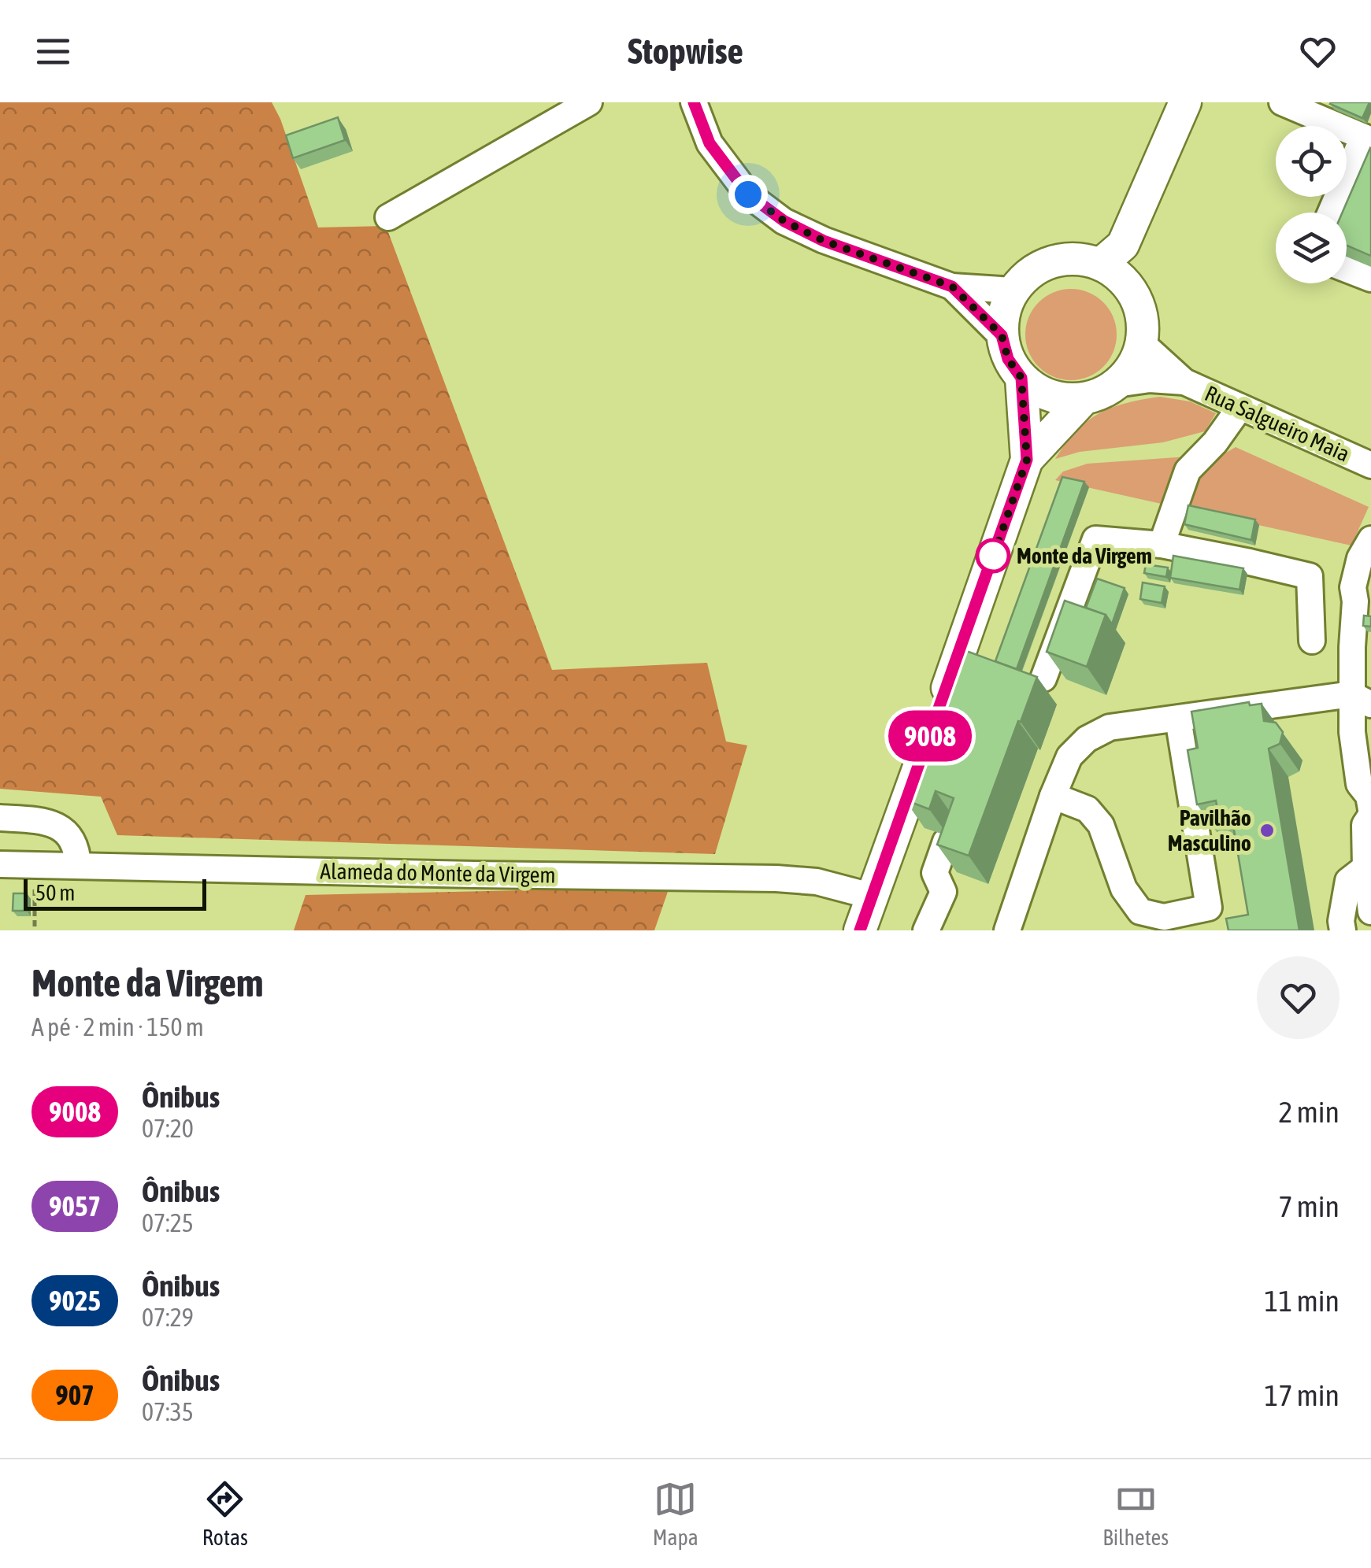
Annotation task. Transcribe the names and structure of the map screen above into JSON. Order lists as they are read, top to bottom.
{
  "streets": {
    "street": ["Rua Salgueiro Maia", "Alameda do Monte da Virgem"]
  },
  "places": ["Monte da Virgem", "Pavilhão Masculino"],
  "lines": ["bus line 9008"],
  "scale_bar": "50 m",
  "page": {
    "header": "Stopwise",
    "on_map": "9008",
    "scale": "50 m",
    "heading": ["Monte da Virgem", "A pé · 2 min · 150 m"],
    "list": [
      {
        "mark": "9008",
        "name": "Ônibus",
        "note": "07:20",
        "value": "2 min"
      },
      {
        "mark": "9057",
        "name": "Ônibus",
        "note": "07:25",
        "value": "7 min"
      },
      {
        "mark": "9025",
        "name": "Ônibus",
        "note": "07:29",
        "value": "11 min"
      },
      {
        "mark": "907",
        "name": "Ônibus",
        "note": "07:35",
        "value": "17 min"
      }
    ],
    "tabs": ["Rotas", "Mapa", "Bilhetes"]
  }
}
